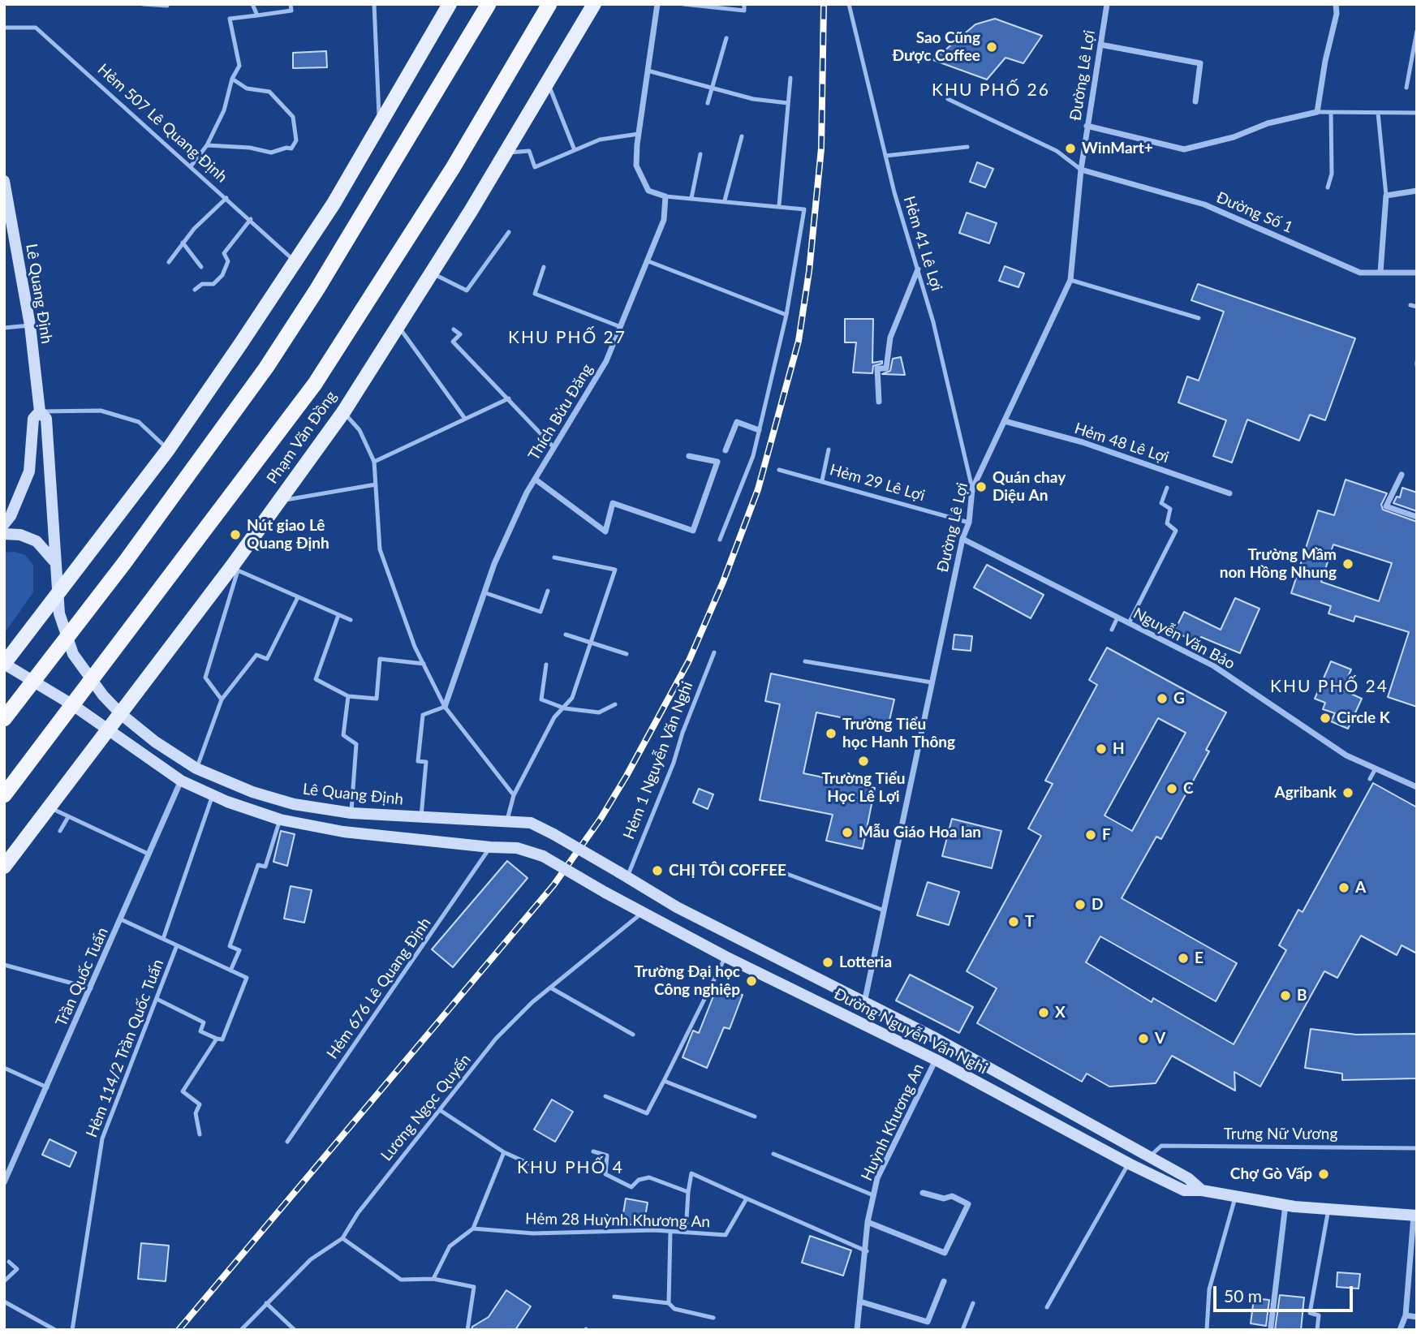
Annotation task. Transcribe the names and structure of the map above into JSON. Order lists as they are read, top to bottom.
{
  "streets": {
    "highway": ["Phạm Văn Đồng"],
    "main road": ["Lê Quang Định", "Đường Nguyễn Văn Nghi"],
    "street": [
      "Đường Lê Lợi",
      "Đường Số 1",
      "Thích Bửu Đăng",
      "Hẻm 48 Lê Lợi",
      "Nguyễn Văn Bảo",
      "Trần Quốc Tuấn",
      "Huỳnh Khương An"
    ],
    "lane": [
      "Hẻm 507 Lê Quang Định",
      "Hẻm 41 Lê Lợi",
      "Hẻm 29 Lê Lợi",
      "Hẻm 1 Nguyễn Văn Nghi",
      "Hẻm 676 Lê Quang Định",
      "Hẻm 114/2 Trần Quốc Tuấn",
      "Lương Ngọc Quyến",
      "Trưng Nữ Vương",
      "Hẻm 28 Huỳnh Khương An"
    ]
  },
  "crossings": [
    ["Đường Lê Lợi", "Đường Số 1"],
    ["Đường Lê Lợi", "Hẻm 41 Lê Lợi"],
    ["Đường Lê Lợi", "Hẻm 48 Lê Lợi"],
    ["Đường Lê Lợi", "Hẻm 29 Lê Lợi"],
    ["Đường Lê Lợi", "Nguyễn Văn Bảo"],
    ["Đường Lê Lợi", "Đường Nguyễn Văn Nghi"],
    ["Lê Quang Định", "Phạm Văn Đồng"],
    ["Lê Quang Định", "Đường Nguyễn Văn Nghi"],
    ["Hẻm 1 Nguyễn Văn Nghi", "Đường Nguyễn Văn Nghi"],
    ["Hẻm 676 Lê Quang Định", "Đường Nguyễn Văn Nghi"],
    ["Đường Nguyễn Văn Nghi", "Lương Ngọc Quyến"],
    ["Đường Nguyễn Văn Nghi", "Huỳnh Khương An"],
    ["Đường Nguyễn Văn Nghi", "Trưng Nữ Vương"]
  ],
  "districts": [
    "KHU PHỐ 26",
    "KHU PHỐ 27",
    "KHU PHỐ 24",
    "KHU PHỐ 4"
  ],
  "places": [
    "Sao Cũng Được Coffee",
    "WinMart+",
    "Quán chay Diệu An",
    "Nút giao Lê Quang Định",
    "Trường Mầm non Hồng Nhung",
    "G",
    "Circle K",
    "Trường Tiểu học Hanh Thông",
    "H",
    "Trường Tiểu Học Lê Lợi",
    "C",
    "Agribank",
    "Mẫu Giáo Hoa lan",
    "F",
    "CHỊ TÔI COFFEE",
    "A",
    "D",
    "T",
    "E",
    "Lotteria",
    "Trường Đại học Công nghiệp",
    "B",
    "X",
    "V",
    "Chợ Gò Vấp"
  ],
  "scale_bar": "50 m"
}
